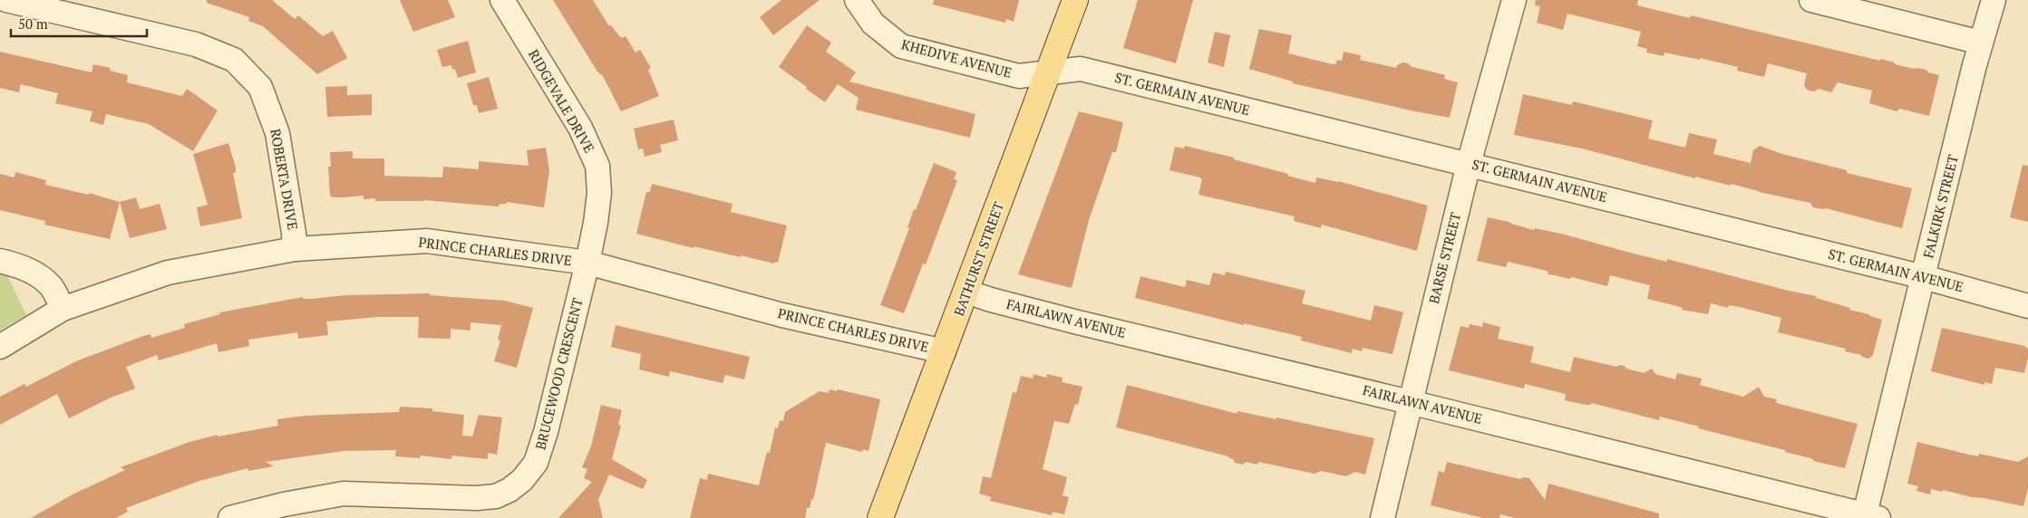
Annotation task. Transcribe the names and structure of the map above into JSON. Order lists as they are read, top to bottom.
{
  "streets": {
    "main road": ["BATHURST STREET"],
    "street": [
      "KHEDIVE AVENUE",
      "ST. GERMAIN AVENUE",
      "RIDGEVALE DRIVE",
      "ROBERTA DRIVE",
      "FALKIRK STREET",
      "PRINCE CHARLES DRIVE",
      "BARSE STREET",
      "FAIRLAWN AVENUE",
      "BRUCEWOOD CRESCENT"
    ]
  },
  "crossings": [
    ["KHEDIVE AVENUE", "ST. GERMAIN AVENUE"],
    ["KHEDIVE AVENUE", "BATHURST STREET"],
    ["ST. GERMAIN AVENUE", "FALKIRK STREET"],
    ["ST. GERMAIN AVENUE", "BARSE STREET"],
    ["ST. GERMAIN AVENUE", "BATHURST STREET"],
    ["RIDGEVALE DRIVE", "PRINCE CHARLES DRIVE"],
    ["RIDGEVALE DRIVE", "BRUCEWOOD CRESCENT"],
    ["ROBERTA DRIVE", "PRINCE CHARLES DRIVE"],
    ["FALKIRK STREET", "FAIRLAWN AVENUE"],
    ["PRINCE CHARLES DRIVE", "BATHURST STREET"],
    ["PRINCE CHARLES DRIVE", "BRUCEWOOD CRESCENT"],
    ["BARSE STREET", "FAIRLAWN AVENUE"],
    ["BATHURST STREET", "FAIRLAWN AVENUE"]
  ],
  "scale_bar": "50 m"
}
